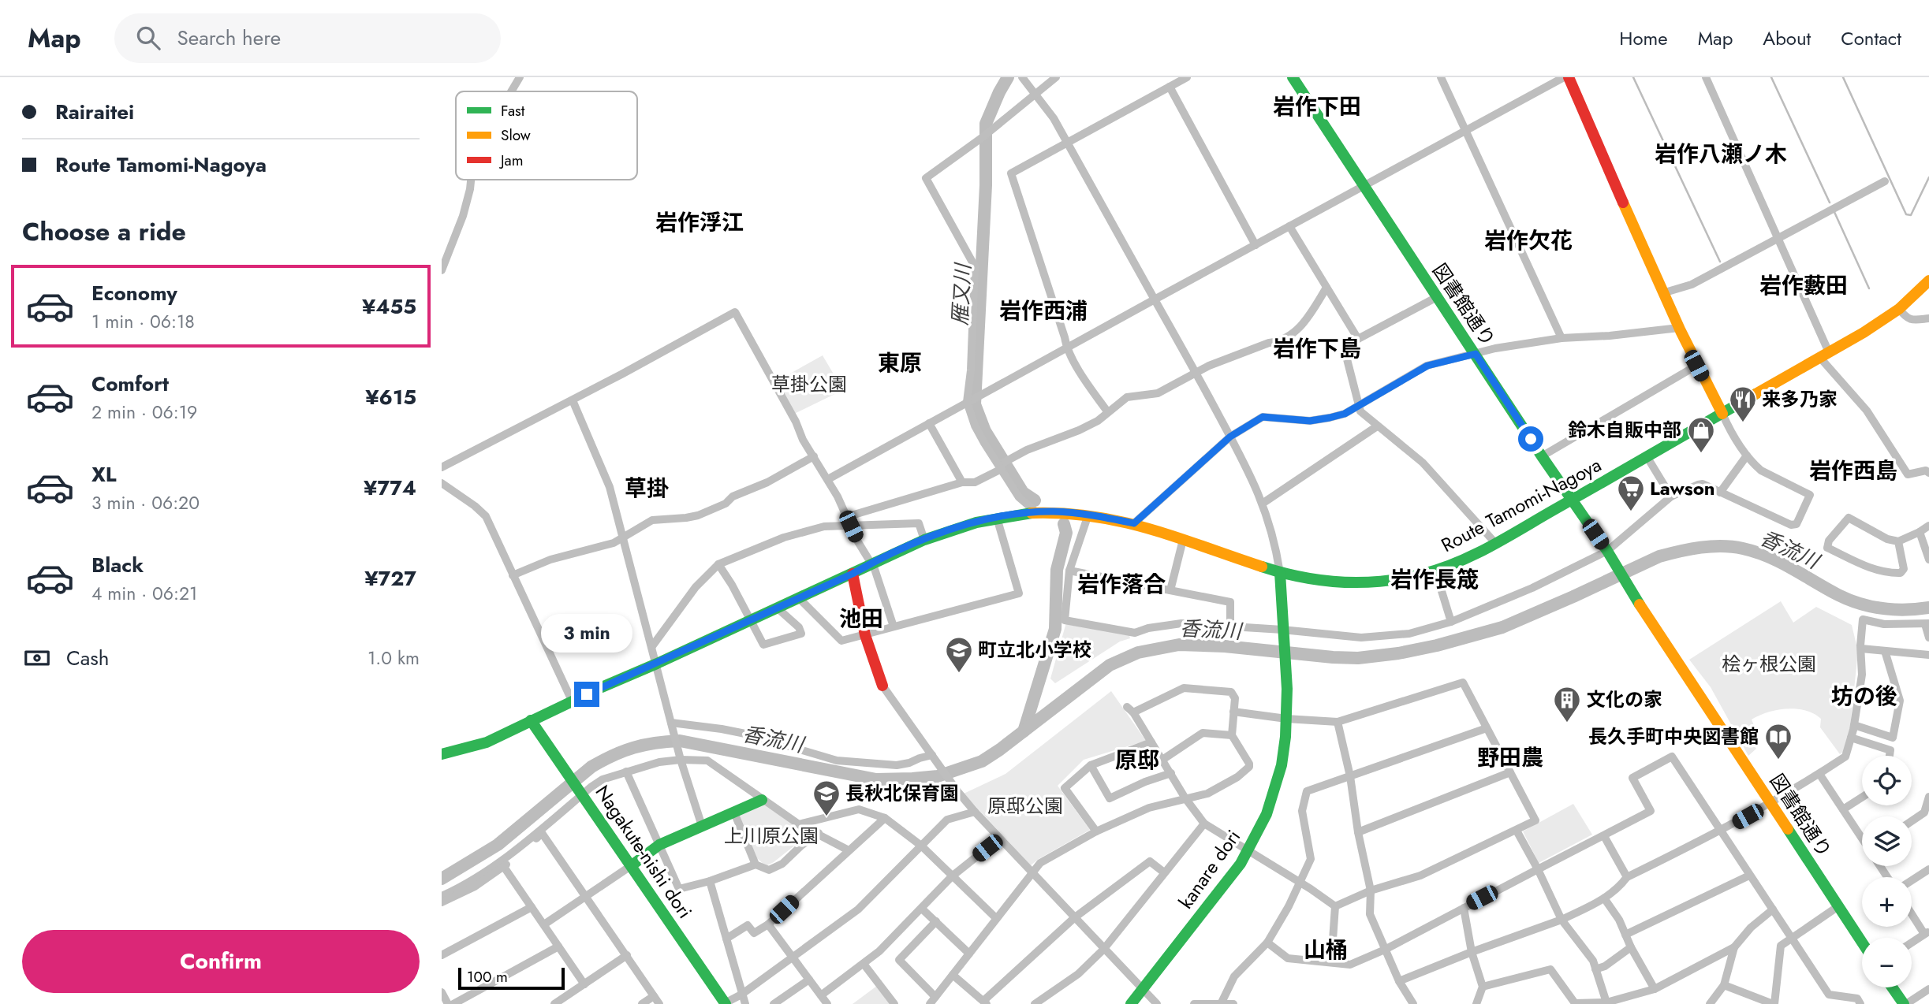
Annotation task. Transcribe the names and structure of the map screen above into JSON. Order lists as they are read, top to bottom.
{
  "streets": {
    "street": [
      "図書館通り",
      "Route Tamomi-Nagoya",
      "Nagakute-nishi dori",
      "kanare dori"
    ]
  },
  "crossings": [
    ["図書館通り", "Route Tamomi-Nagoya"],
    ["Route Tamomi-Nagoya", "Nagakute-nishi dori"],
    ["Route Tamomi-Nagoya", "kanare dori"]
  ],
  "districts": [
    "岩作下田",
    "岩作八瀬ノ木",
    "岩作浮江",
    "岩作欠花",
    "岩作藪田",
    "岩作西浦",
    "岩作下島",
    "東原",
    "岩作西島",
    "草掛",
    "岩作長筬",
    "岩作落合",
    "池田",
    "坊の後",
    "野田農",
    "原邸",
    "山桶"
  ],
  "water": ["雁又川", "香流川"],
  "parks": [
    "草掛公園",
    "桧ヶ根公園",
    "原邸公園",
    "上川原公園"
  ],
  "places": {
    "restaurant": ["来多乃家"],
    "shop": ["鈴木自販中部"],
    "supermarket": ["Lawson"],
    "school or university": ["町立北小学校", "長秋北保育園"],
    "building": ["文化の家"],
    "library": ["長久手町中央図書館"]
  },
  "legend": ["Fast", "Slow", "Jam"],
  "scale_bar": "100 m",
  "page": {
    "header": "Map",
    "search": "Search here",
    "nav": [
      "Home",
      "Map",
      "About",
      "Contact"
    ],
    "banner": ["Rairaitei", "Route Tamomi-Nagoya"],
    "heading": "Choose a ride",
    "list": [
      {
        "name": "Economy",
        "note": "1 min · 06:18",
        "value": "¥455"
      },
      {
        "name": "Comfort",
        "note": "2 min · 06:19",
        "value": "¥615"
      },
      {
        "name": "XL",
        "note": "3 min · 06:20",
        "value": "¥774"
      },
      {
        "name": "Black",
        "note": "4 min · 06:21",
        "value": "¥727"
      }
    ],
    "bubble": "3 min",
    "pay": ["Cash", "1.0 km"],
    "map_buttons": ["+", "−"],
    "buttons": "Confirm",
    "scale": "100 m"
  }
}
